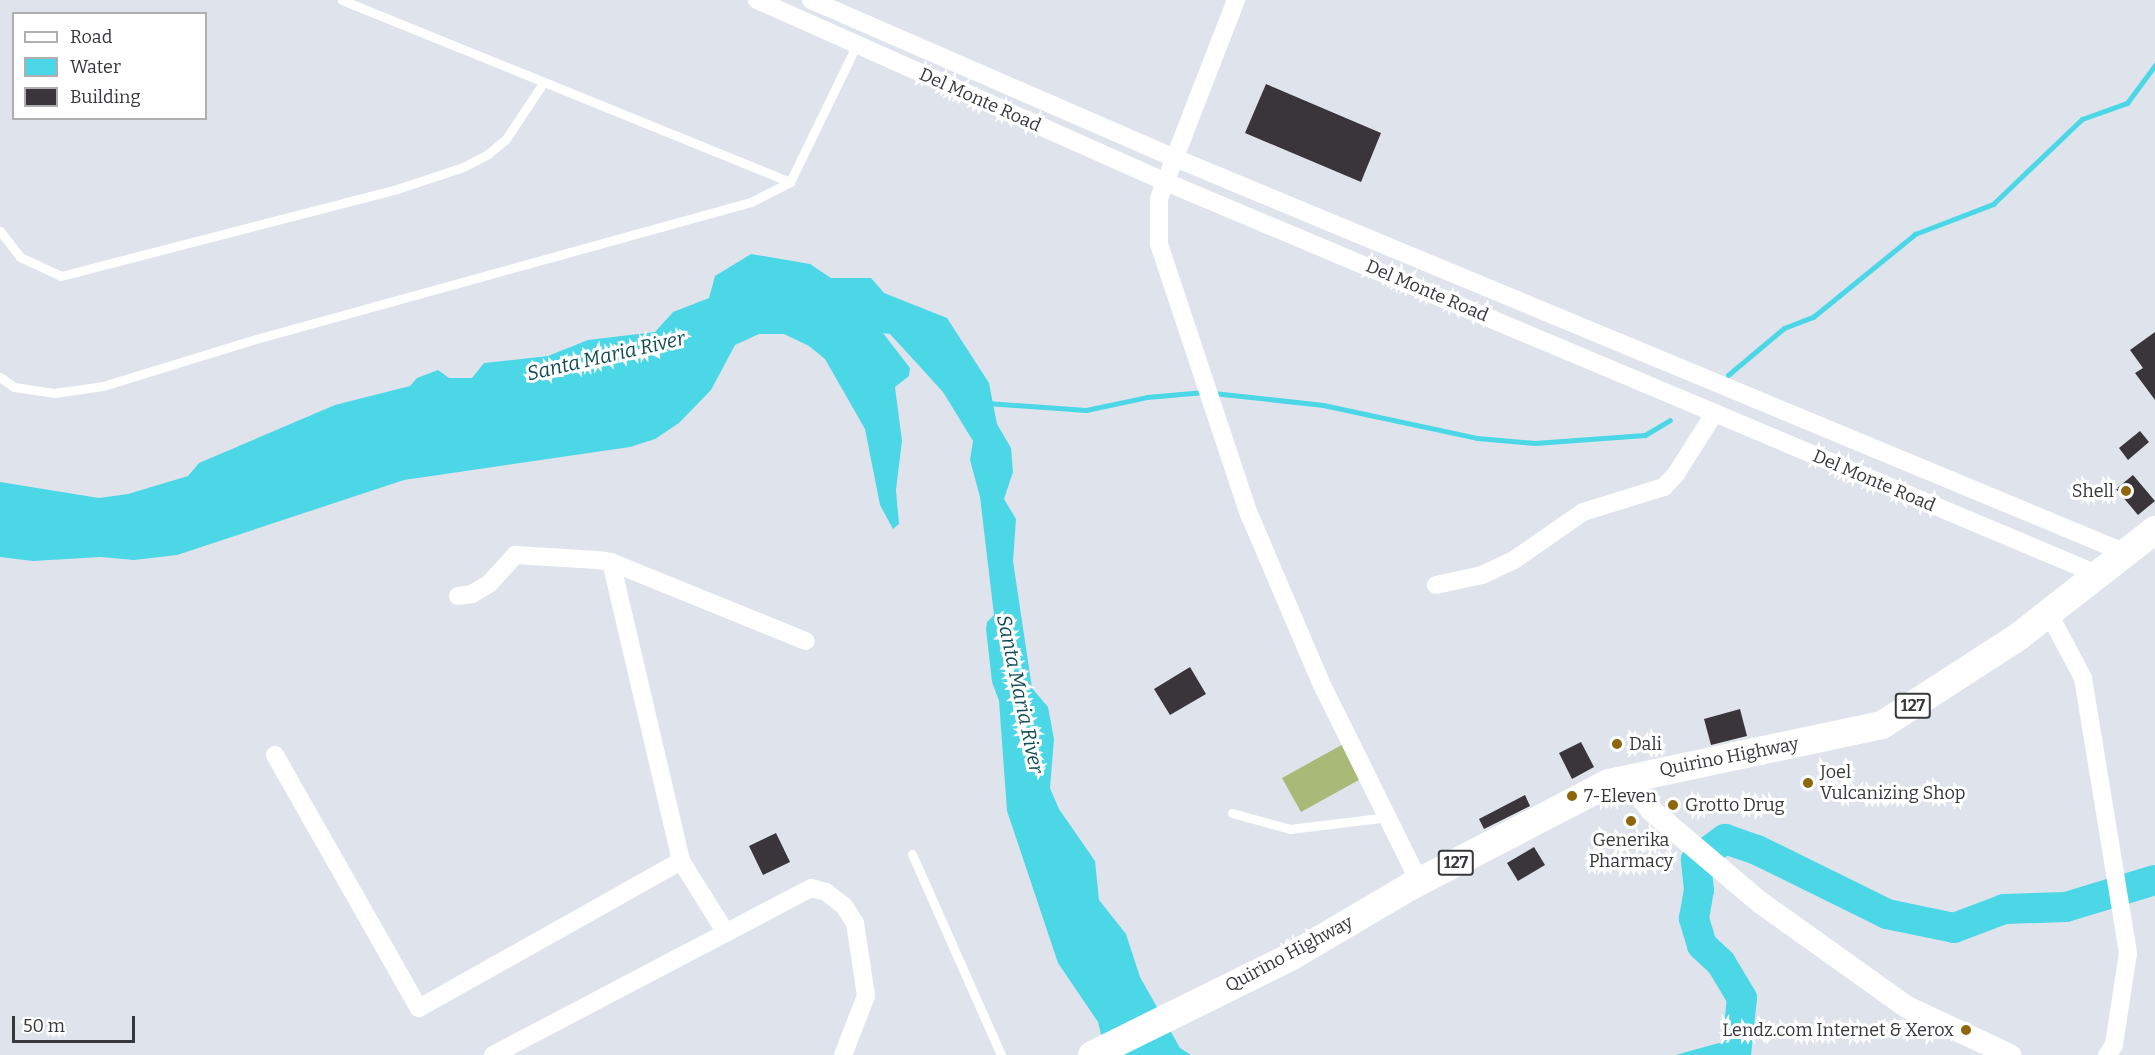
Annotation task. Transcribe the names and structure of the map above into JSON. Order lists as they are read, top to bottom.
{
  "streets": {
    "main road": ["127", "Quirino Highway"],
    "street": ["Del Monte Road"]
  },
  "crossings": [
    ["Del Monte Road", "Quirino Highway"]
  ],
  "water": ["Santa Maria River"],
  "places": [
    "Shell",
    "Dali",
    "Joel Vulcanizing Shop",
    "7-Eleven",
    "Grotto Drug",
    "Generika Pharmacy",
    "Lendz.com Internet & Xerox"
  ],
  "legend": ["Road", "Water", "Building"],
  "scale_bar": "50 m"
}
